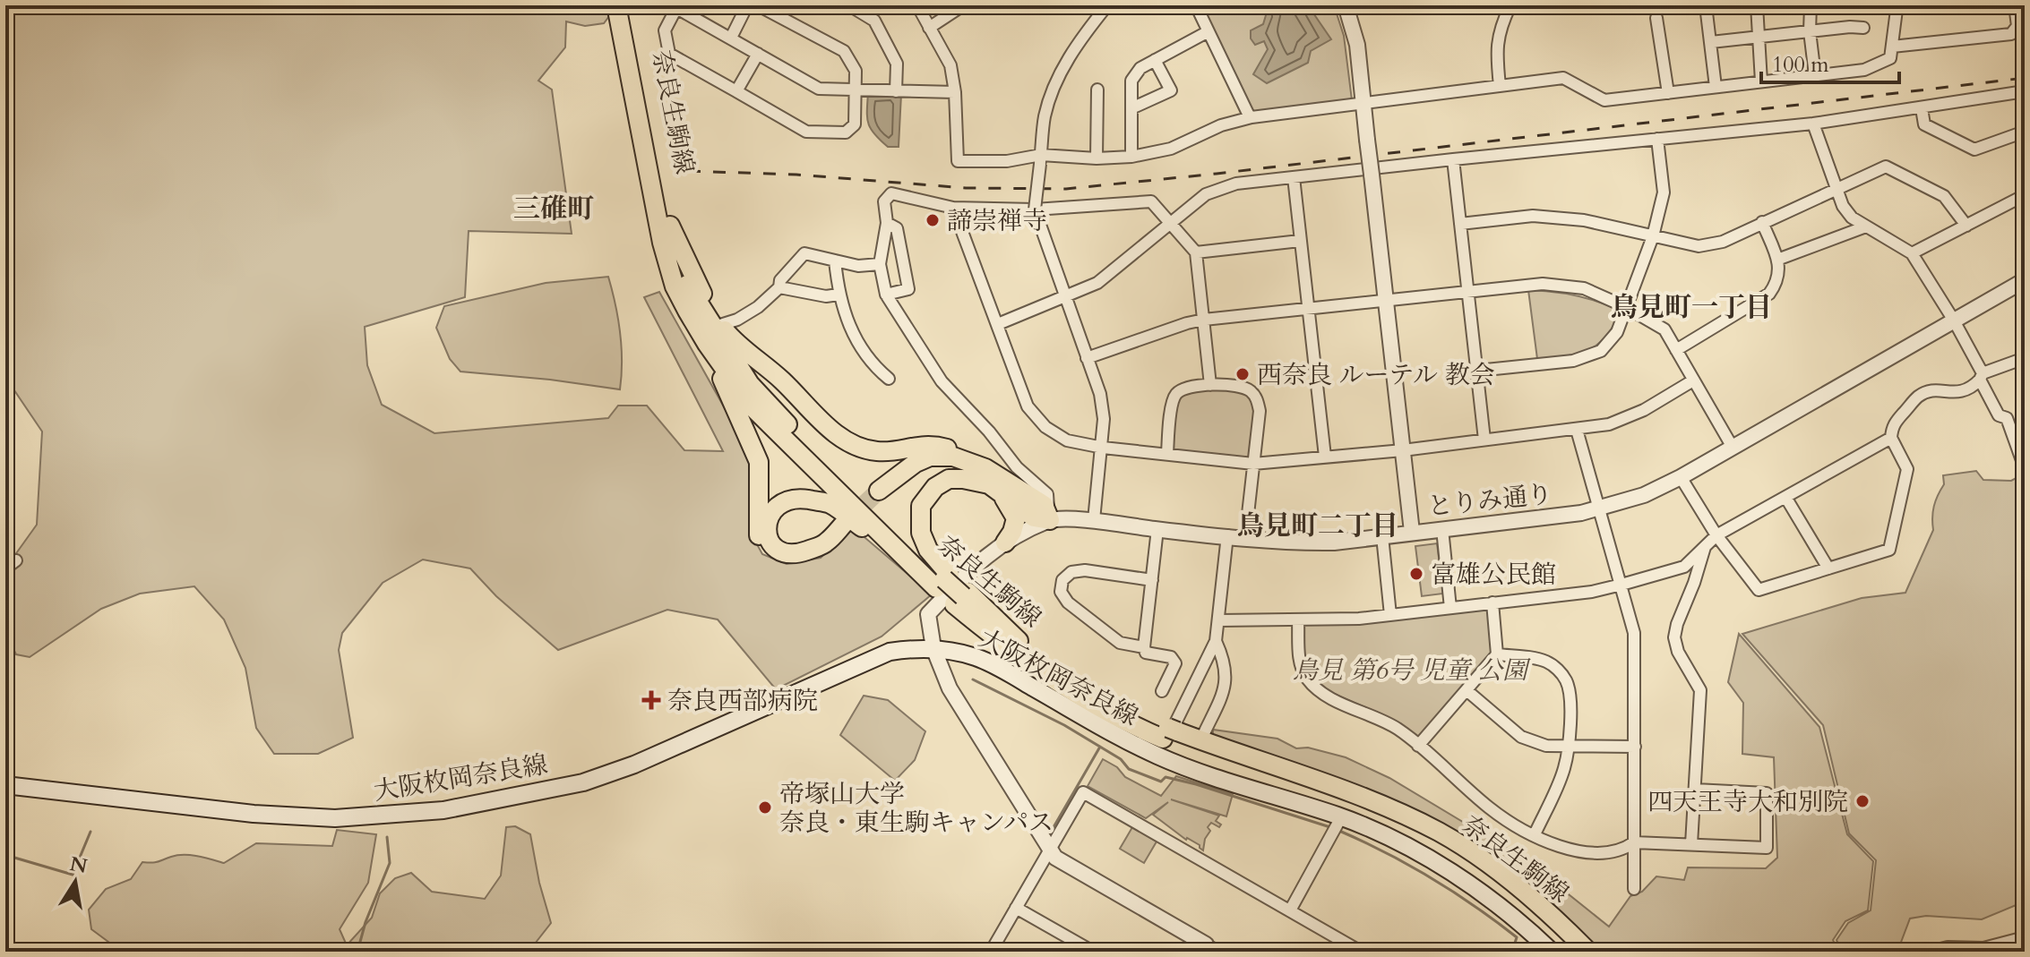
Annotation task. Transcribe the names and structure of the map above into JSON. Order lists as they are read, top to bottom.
{
  "streets": {
    "main road": ["奈良生駒線", "大阪枚岡奈良線"],
    "street": ["とりみ通り"]
  },
  "crossings": [
    ["奈良生駒線", "大阪枚岡奈良線"],
    ["とりみ通り", "大阪枚岡奈良線"]
  ],
  "districts": ["三碓町", "鳥見町一丁目", "鳥見町二丁目"],
  "parks": ["鳥見 第6号 児童 公園"],
  "places": {
    "other": [
      "諦崇禅寺",
      "西奈良 ルーテル 教会",
      "富雄公民館",
      "四天王寺大和別院",
      "帝塚山大学 奈良・東生駒キャンパス"
    ],
    "health": ["奈良西部病院"]
  },
  "scale_bar": "100 m",
  "north": "top"
}
